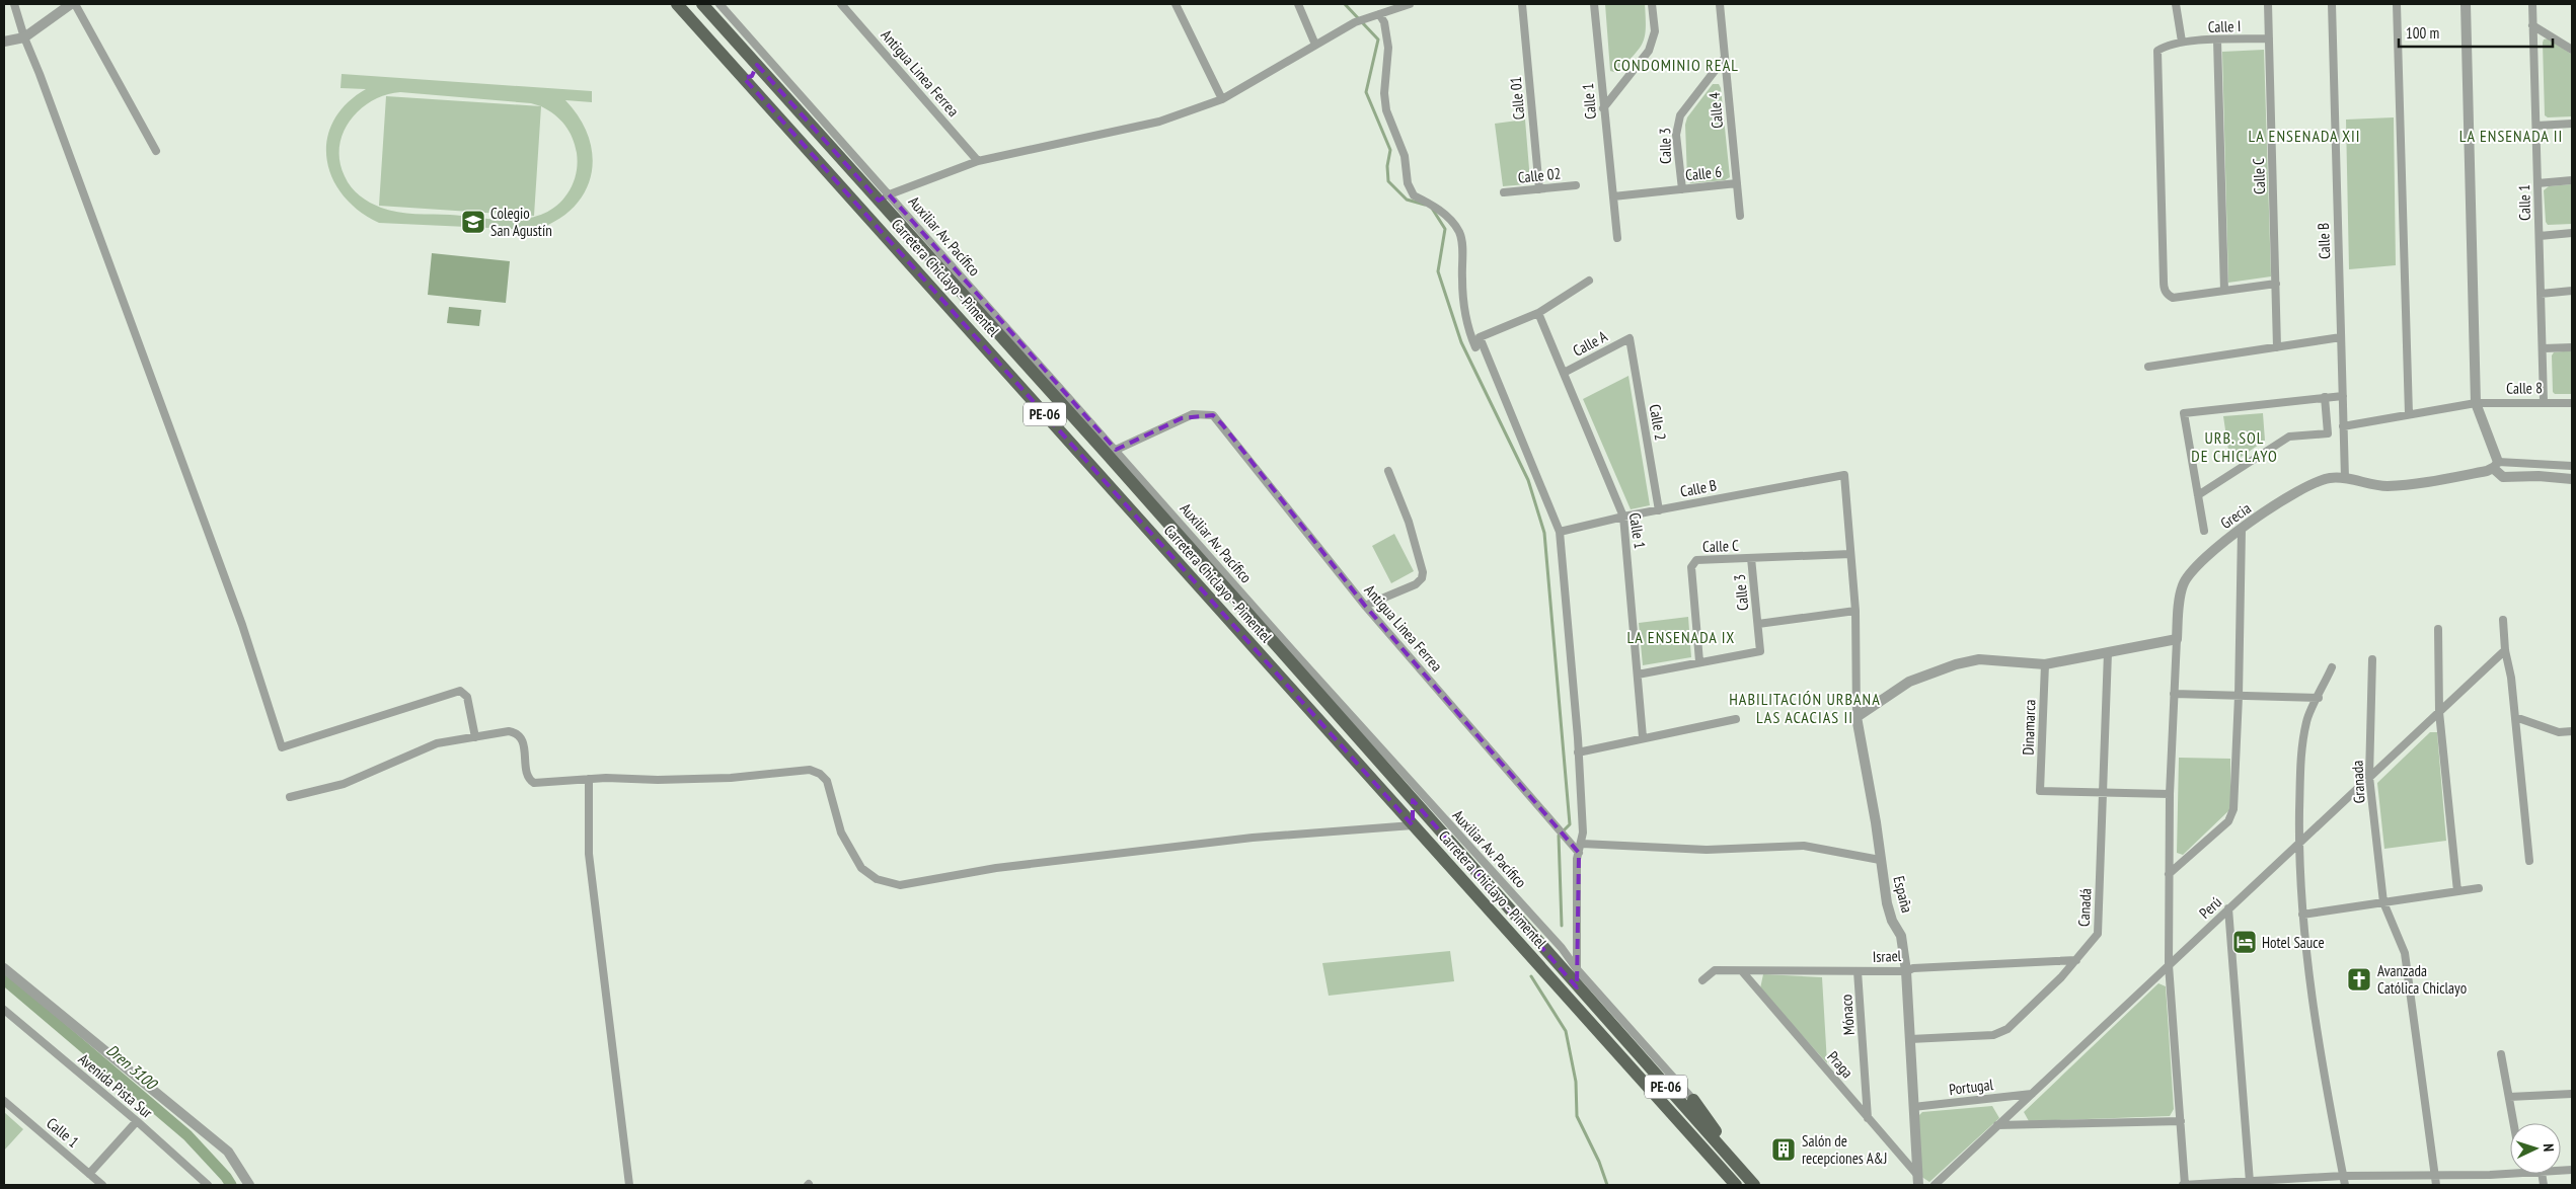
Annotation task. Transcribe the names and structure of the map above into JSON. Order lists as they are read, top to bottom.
{
  "streets": {
    "main road": ["Carretera Chiclayo - Pimentel", "PE-06"],
    "street": [
      "Calle I",
      "Antigua Linea Ferrea",
      "Calle 01",
      "Calle 1",
      "Calle 4",
      "Calle 3",
      "Calle 6",
      "Calle 02",
      "Calle C",
      "Auxiliar Av. Pacífico",
      "Calle B",
      "Calle A",
      "Calle 8",
      "Calle 2",
      "Grecia",
      "Dinamarca",
      "Granada",
      "España",
      "Canadá",
      "Perú",
      "Israel",
      "Mónaco",
      "Praga",
      "Avenida Pista Sur",
      "Portugal"
    ]
  },
  "crossings": [
    ["Calle I", "Calle C"],
    ["Antigua Linea Ferrea", "Auxiliar Av. Pacífico"],
    ["Antigua Linea Ferrea", "Carretera Chiclayo - Pimentel"],
    ["Calle 01", "Calle 02"],
    ["Calle 1", "Calle 6"],
    ["Calle 1", "Calle B"],
    ["Calle 1", "Calle A"],
    ["Calle 1", "Calle 8"],
    ["Calle 4", "Calle 3"],
    ["Calle 4", "Calle 6"],
    ["Calle 3", "Calle 6"],
    ["Calle 3", "Calle C"],
    ["Calle C", "España"],
    ["Auxiliar Av. Pacífico", "Carretera Chiclayo - Pimentel"],
    ["Calle B", "Calle 8"],
    ["Calle B", "Calle 2"],
    ["Calle B", "Grecia"],
    ["Calle B", "España"],
    ["Calle A", "Calle 2"],
    ["Dinamarca", "Canadá"],
    ["Granada", "Perú"],
    ["España", "Canadá"],
    ["España", "Israel"],
    ["España", "Praga"],
    ["España", "Portugal"],
    ["Canadá", "Israel"],
    ["Perú", "Portugal"],
    ["Israel", "Mónaco"],
    ["Israel", "Praga"],
    ["Mónaco", "Praga"]
  ],
  "districts": [
    "CONDOMINIO REAL",
    "LA ENSENADA XII",
    "LA ENSENADA II",
    "URB. SOL DE CHICLAYO",
    "LA ENSENADA IX",
    "HABILITACIÓN URBANA LAS ACACIAS II"
  ],
  "water": ["Dren 3100"],
  "places": {
    "school or university": ["Colegio San Agustín"],
    "hotel": ["Hotel Sauce"],
    "church": ["Avanzada Católica Chiclayo"],
    "building": ["Salón de recepciones A&J"]
  },
  "scale_bar": "100 m",
  "north": "right"
}
